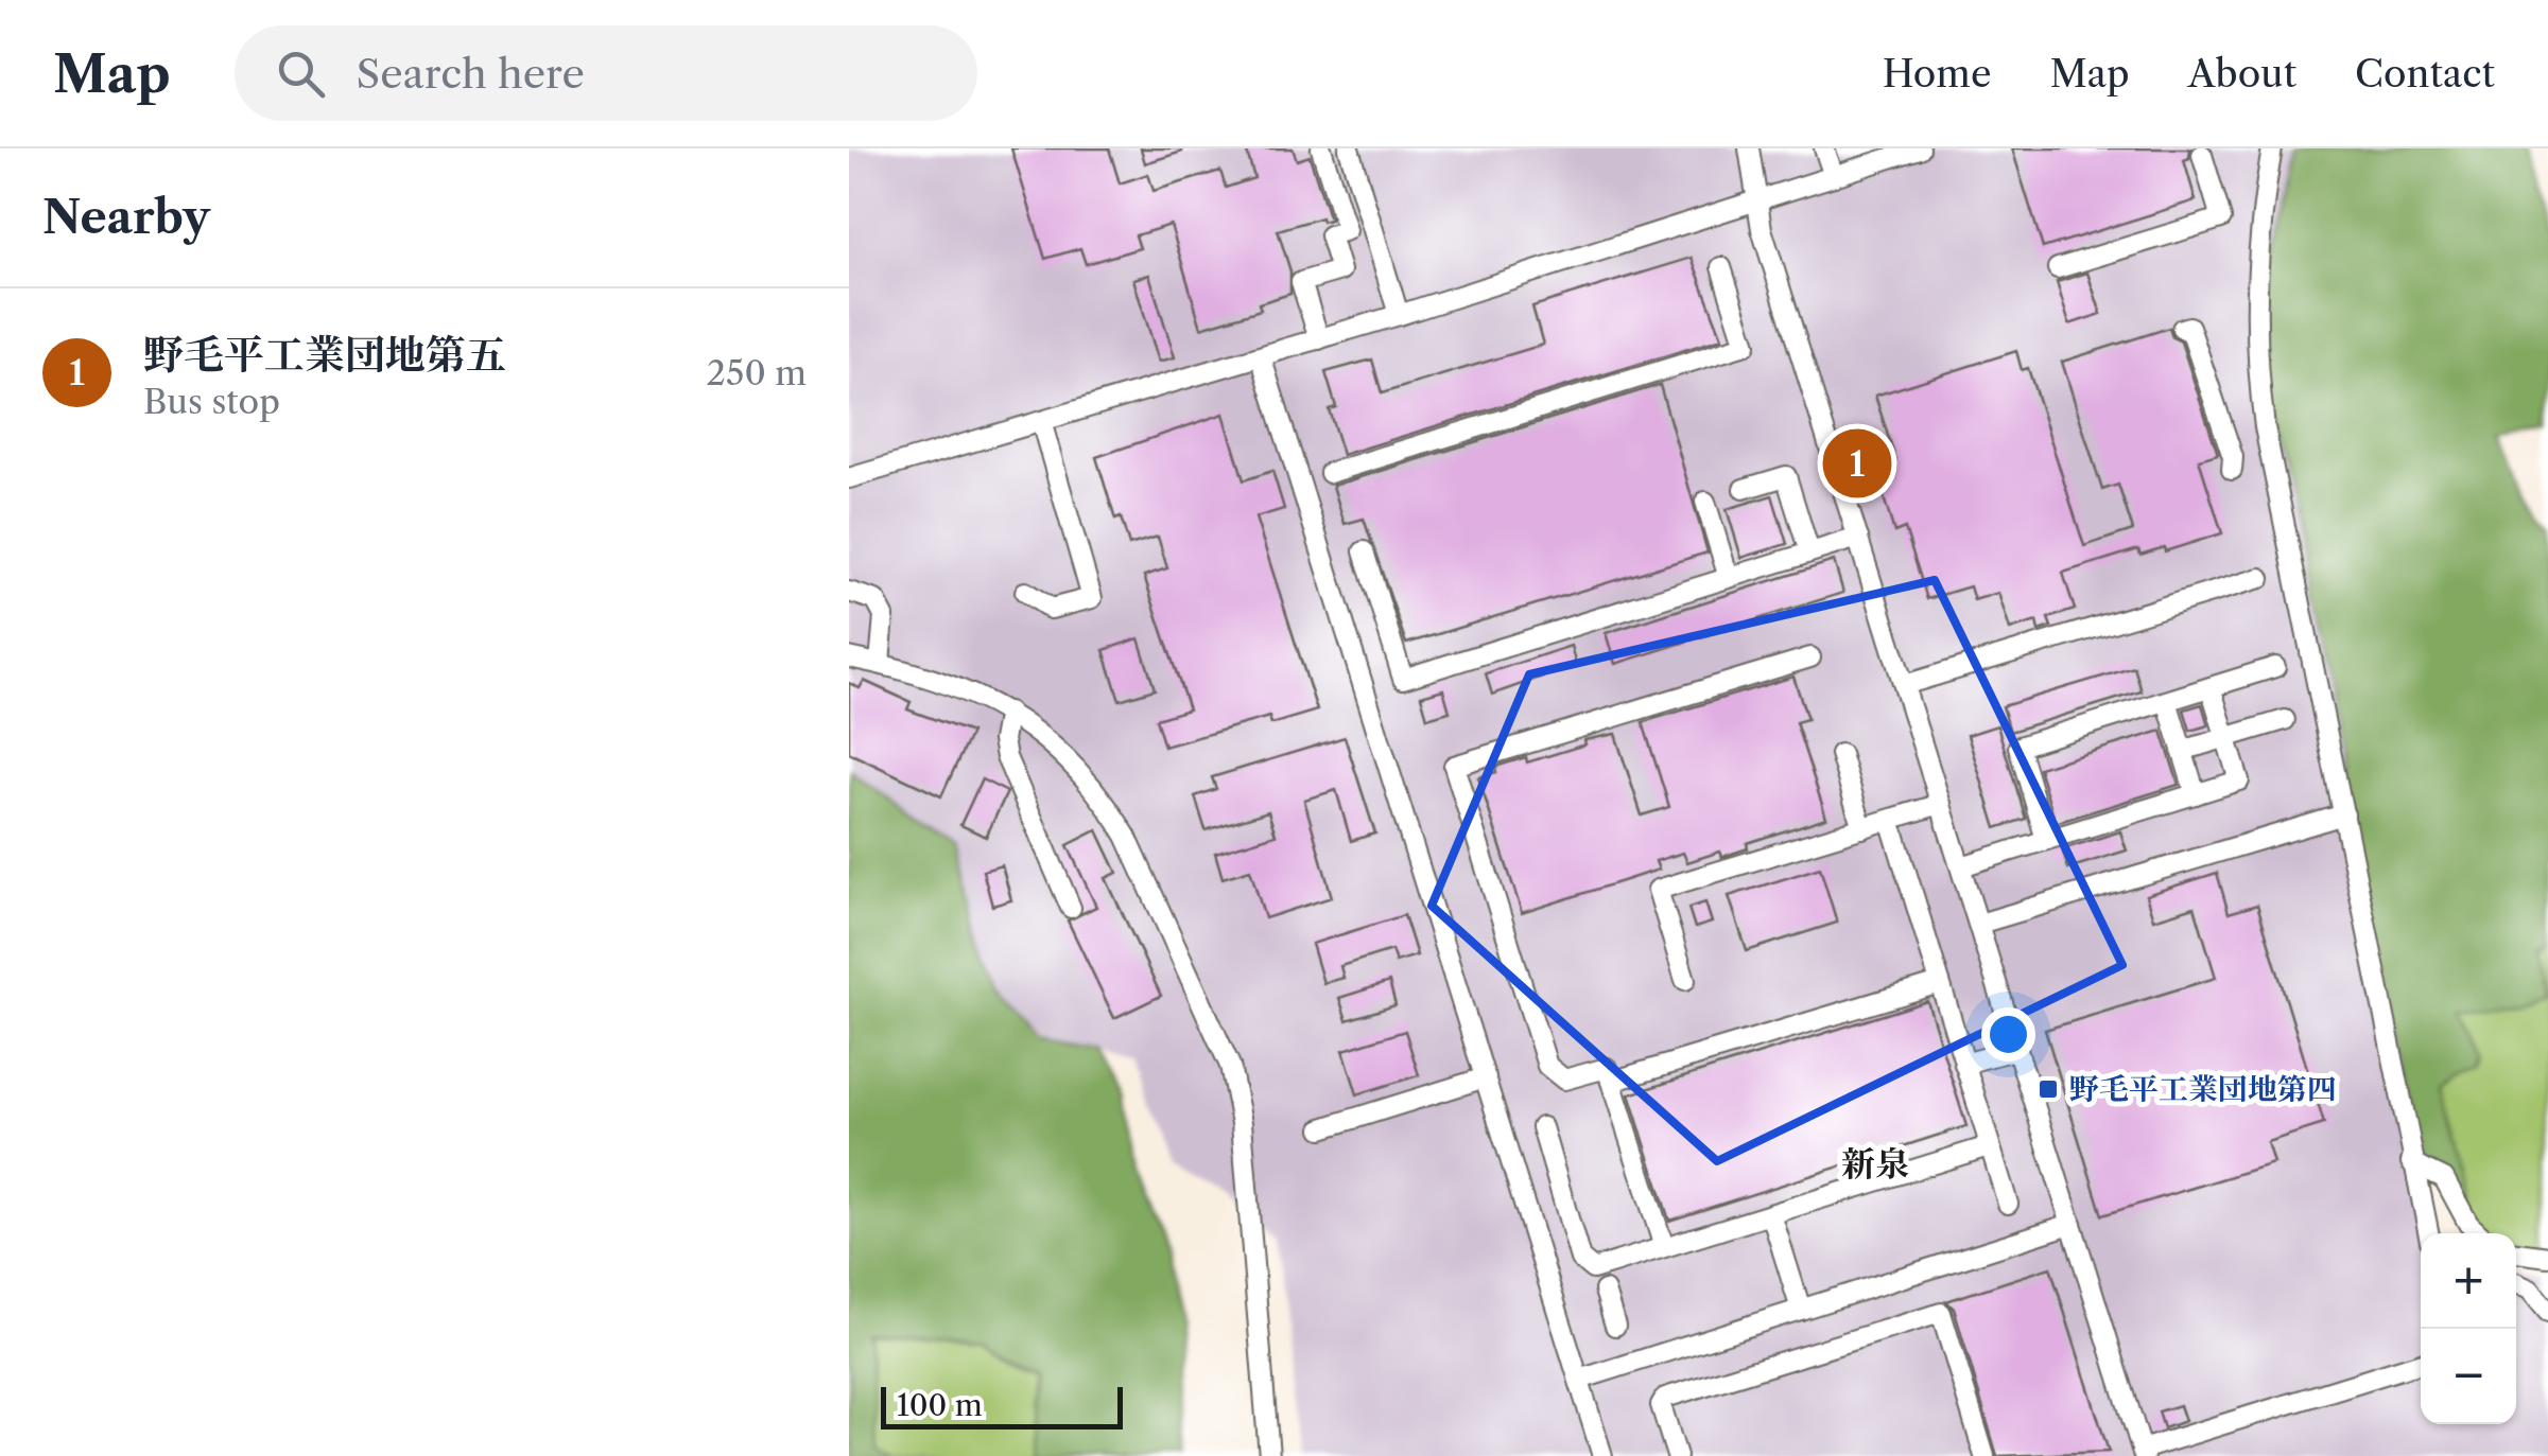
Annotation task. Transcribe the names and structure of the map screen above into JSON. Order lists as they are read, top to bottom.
{
  "districts": ["新泉"],
  "places": {
    "transit": ["野毛平工業団地第四"]
  },
  "scale_bar": "100 m",
  "page": {
    "header": "Map",
    "search": "Search here",
    "nav": [
      "Home",
      "Map",
      "About",
      "Contact"
    ],
    "heading": "Nearby",
    "list": [
      {
        "mark": "1",
        "name": "野毛平工業団地第五",
        "note": "Bus stop",
        "value": "250 m"
      }
    ],
    "pins": "1",
    "map_buttons": ["+", "−"],
    "scale": "100 m"
  }
}
